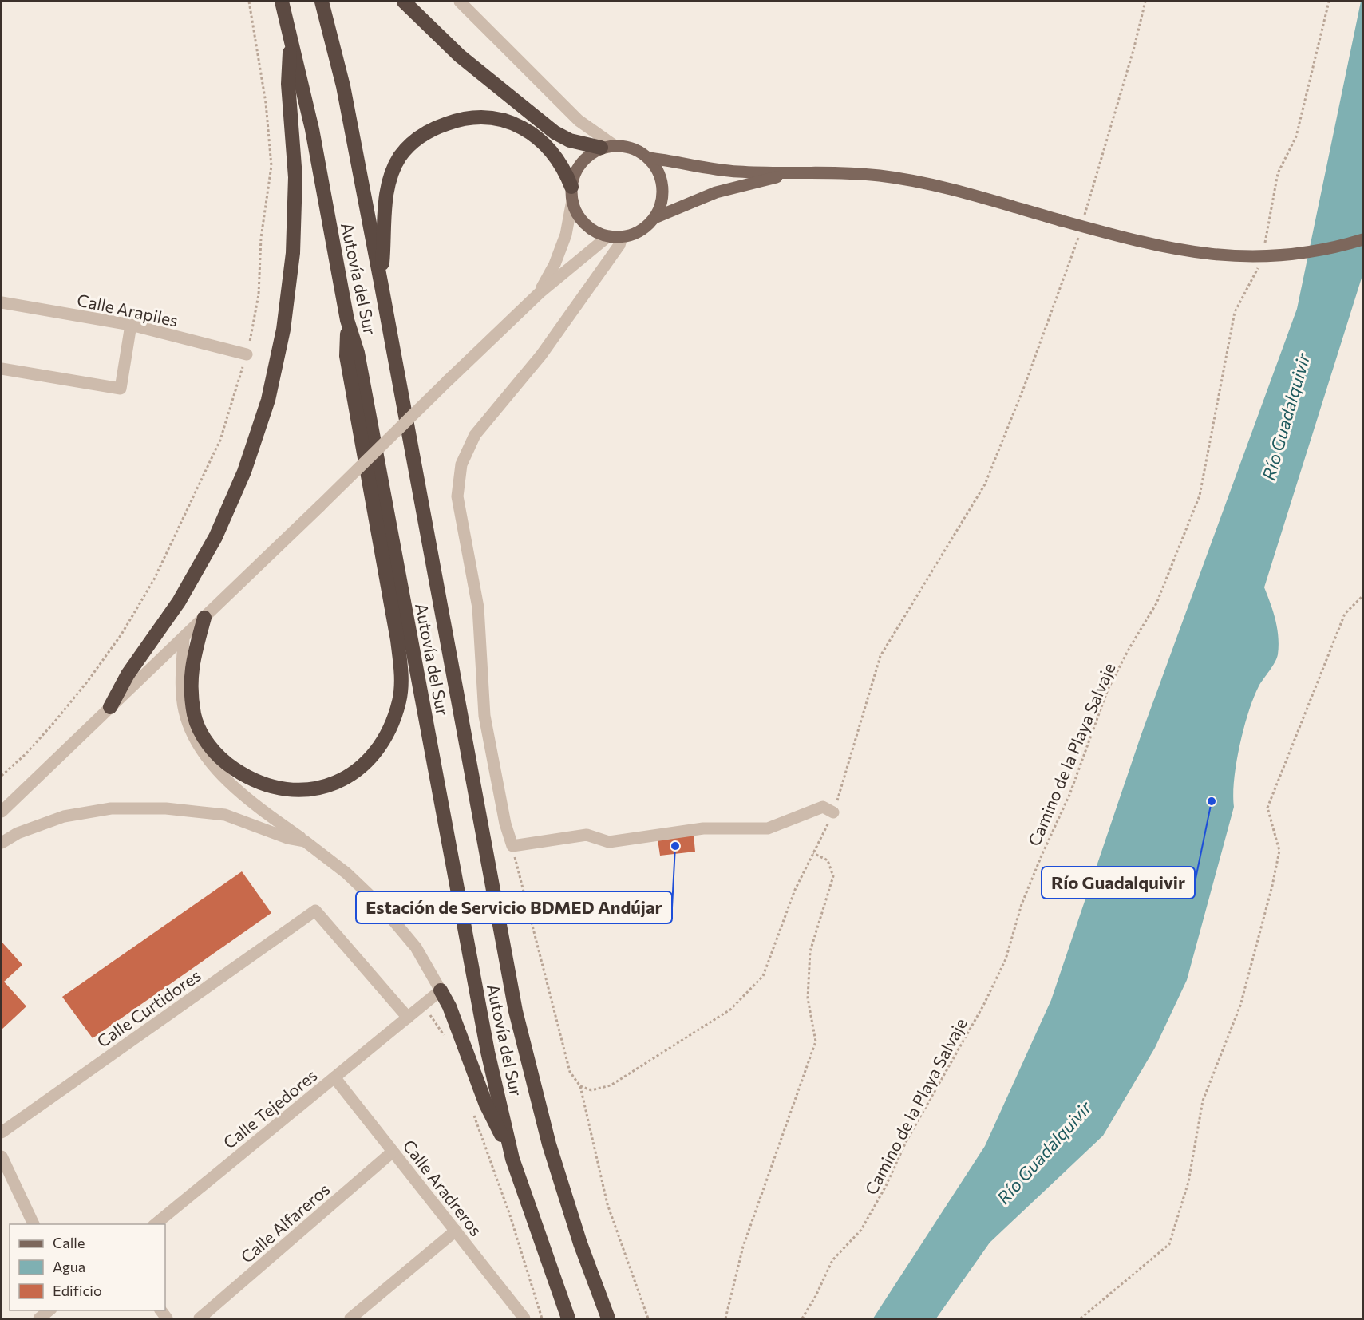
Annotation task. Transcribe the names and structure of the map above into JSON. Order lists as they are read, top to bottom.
{
  "streets": {
    "highway": ["Autovía del Sur"],
    "street": [
      "Calle Arapiles",
      "Calle Curtidores",
      "Calle Tejedores",
      "Calle Aradreros",
      "Calle Alfareros"
    ],
    "path": ["Camino de la Playa Salvaje"]
  },
  "crossings": [
    ["Calle Curtidores", "Calle Tejedores"],
    ["Calle Tejedores", "Calle Aradreros"],
    ["Calle Aradreros", "Calle Alfareros"]
  ],
  "water": ["Río Guadalquivir"],
  "places": ["Río Guadalquivir", "Estación de Servicio BDMED Andújar"],
  "legend": ["Calle", "Agua", "Edificio"]
}
